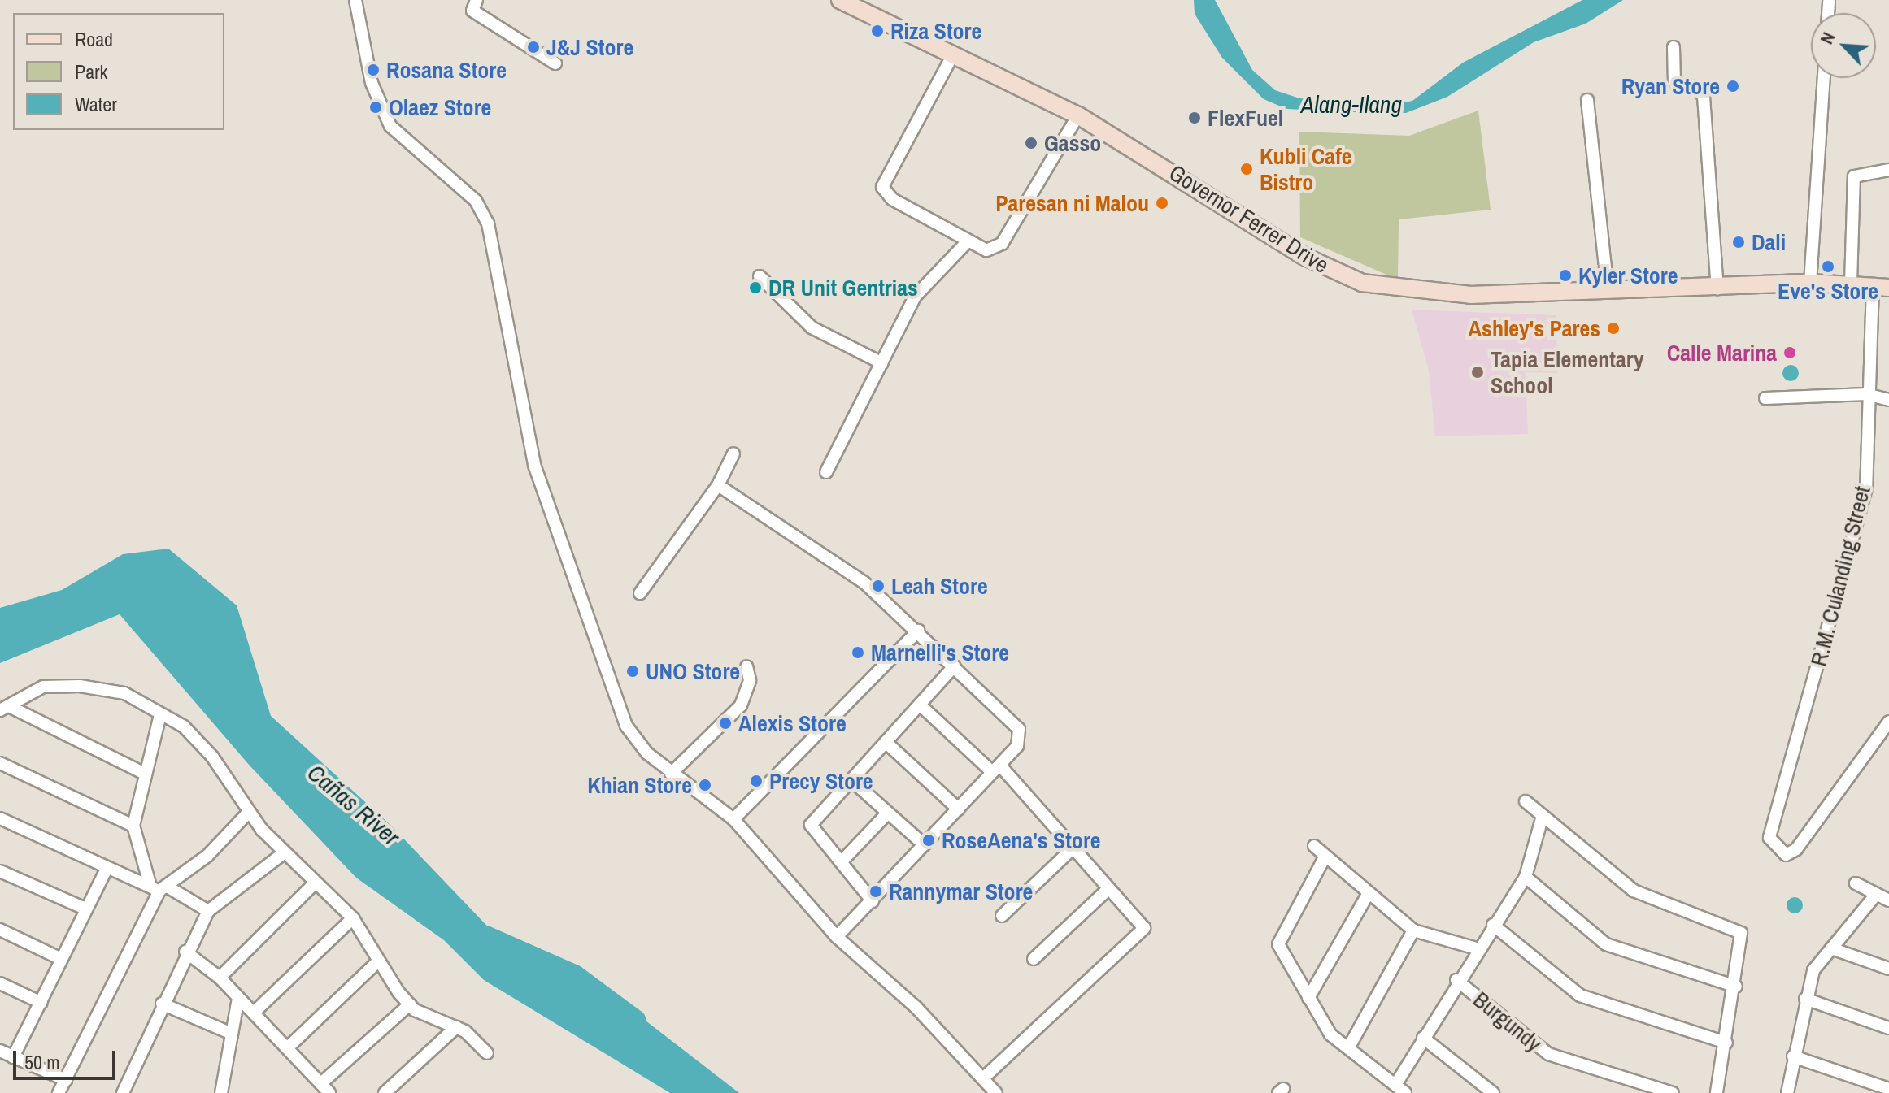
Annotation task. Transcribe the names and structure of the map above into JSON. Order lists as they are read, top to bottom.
{
  "streets": {
    "main road": ["Governor Ferrer Drive"],
    "street": ["R.M. Culanding Street", "Burgundy"]
  },
  "crossings": [
    ["Governor Ferrer Drive", "R.M. Culanding Street"]
  ],
  "water": ["Alang-Ilang", "Cañas River"],
  "places": [
    "Riza Store",
    "J&J Store",
    "Rosana Store",
    "Ryan Store",
    "Olaez Store",
    "FlexFuel",
    "Gasso",
    "Kubli Cafe Bistro",
    "Paresan ni Malou",
    "Dali",
    "Eve's Store",
    "Kyler Store",
    "DR Unit Gentrias",
    "Ashley's Pares",
    "Calle Marina",
    "Tapia Elementary School",
    "Leah Store",
    "Marnelli's Store",
    "UNO Store",
    "Alexis Store",
    "Precy Store",
    "Khian Store",
    "RoseAena's Store",
    "Rannymar Store"
  ],
  "legend": ["Road", "Park", "Water"],
  "scale_bar": "50 m",
  "north": "top left"
}
